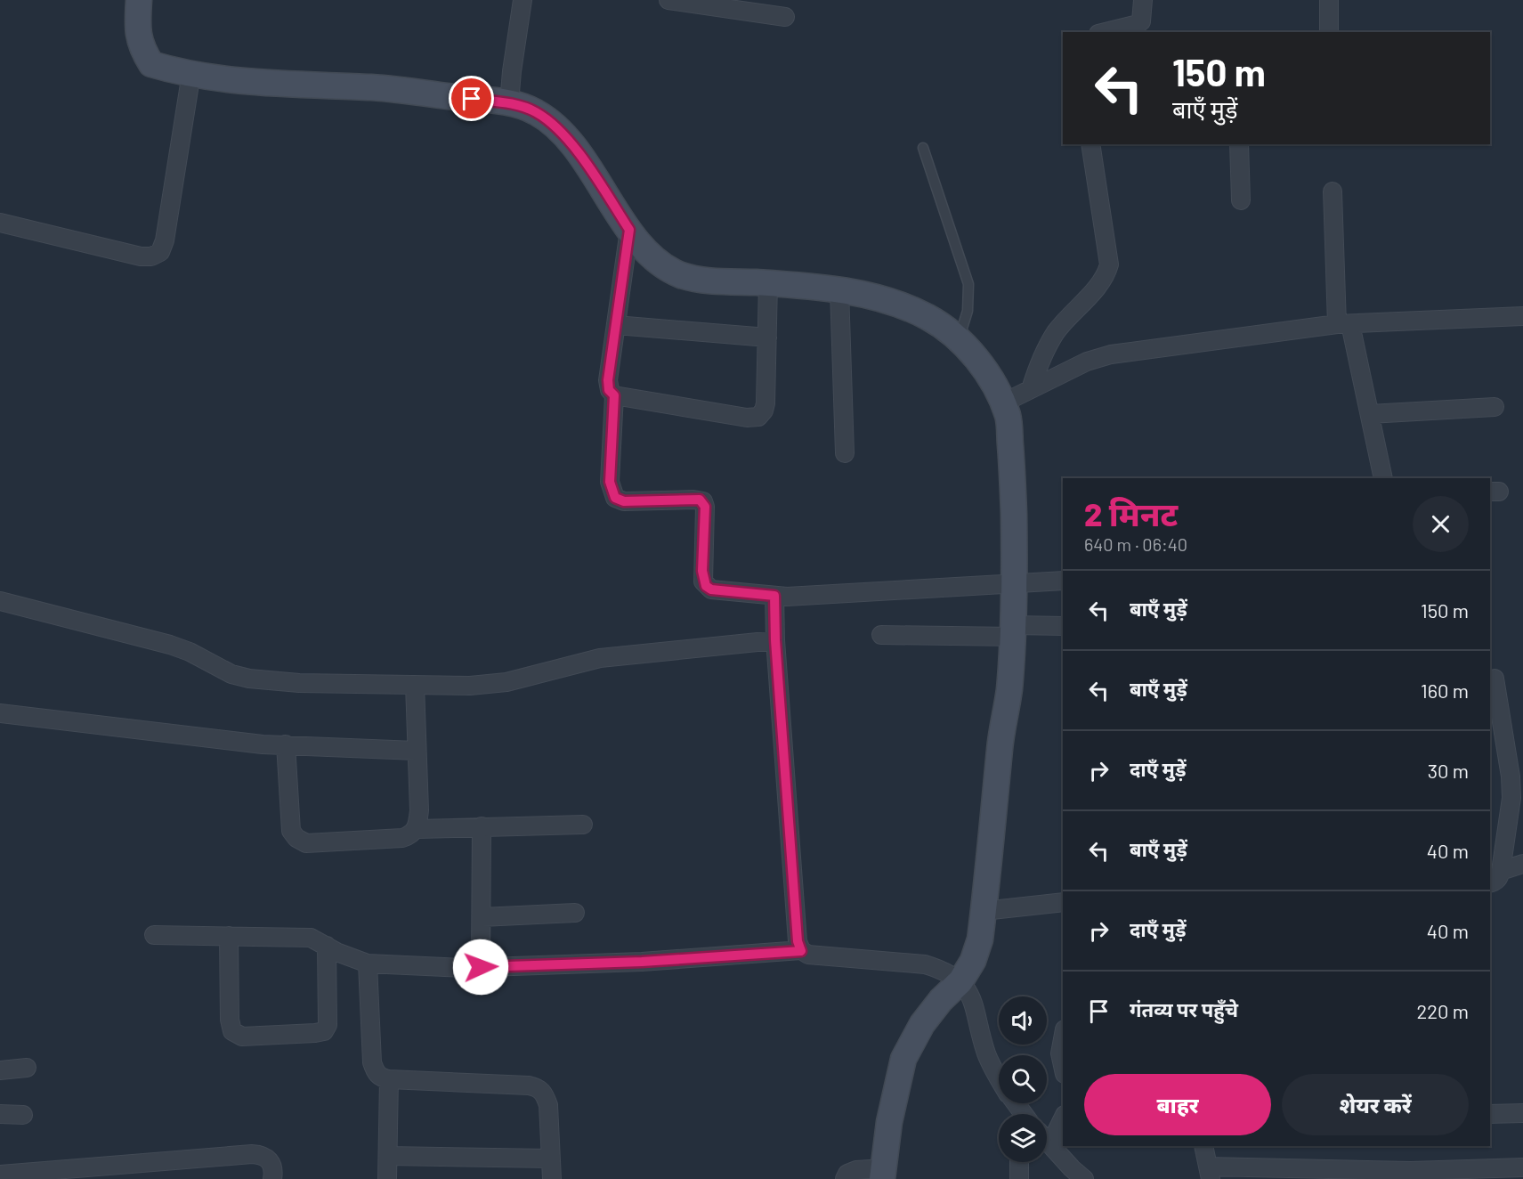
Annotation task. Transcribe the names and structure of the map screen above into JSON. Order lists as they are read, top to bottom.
{
  "page": {
    "turn": ["150 m", "बाएँ मुड़ें"],
    "heading": ["2 मिनट", "640 m · 06:40"],
    "list": [
      {
        "name": "बाएँ मुड़ें",
        "value": "150 m"
      },
      {
        "name": "बाएँ मुड़ें",
        "value": "160 m"
      },
      {
        "name": "दाएँ मुड़ें",
        "value": "30 m"
      },
      {
        "name": "बाएँ मुड़ें",
        "value": "40 m"
      },
      {
        "name": "दाएँ मुड़ें",
        "value": "40 m"
      },
      {
        "name": "गंतव्य पर पहुँचे",
        "value": "220 m"
      }
    ],
    "buttons": ["बाहर", "शेयर करें"]
  }
}
